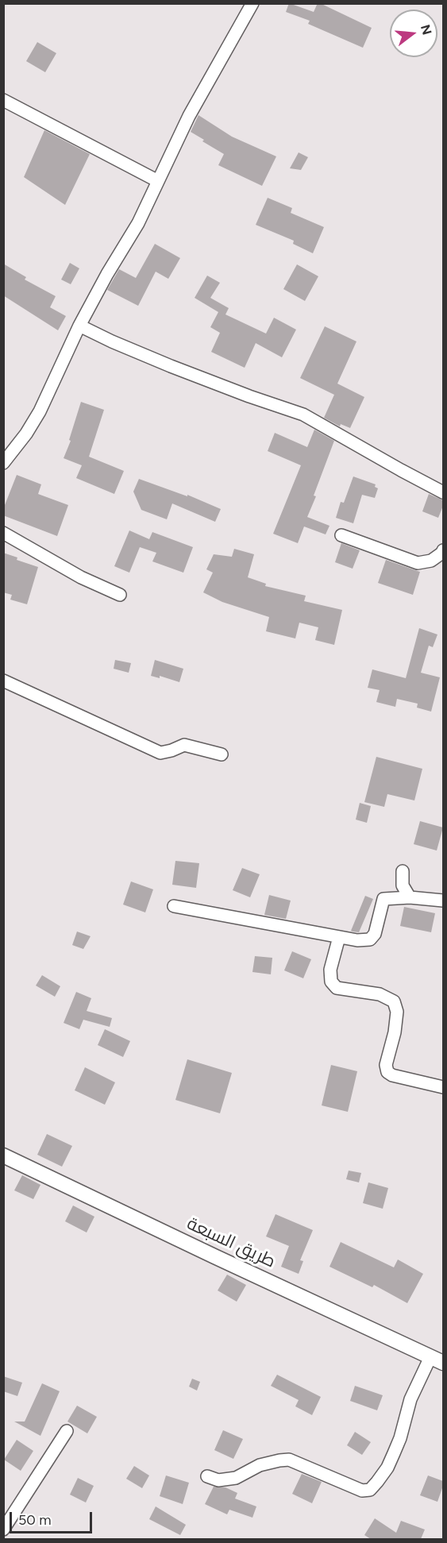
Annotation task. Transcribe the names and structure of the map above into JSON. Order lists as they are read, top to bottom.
{
  "streets": {
    "street": ["طريق السبعة"]
  },
  "scale_bar": "50 m",
  "north": "right"
}
